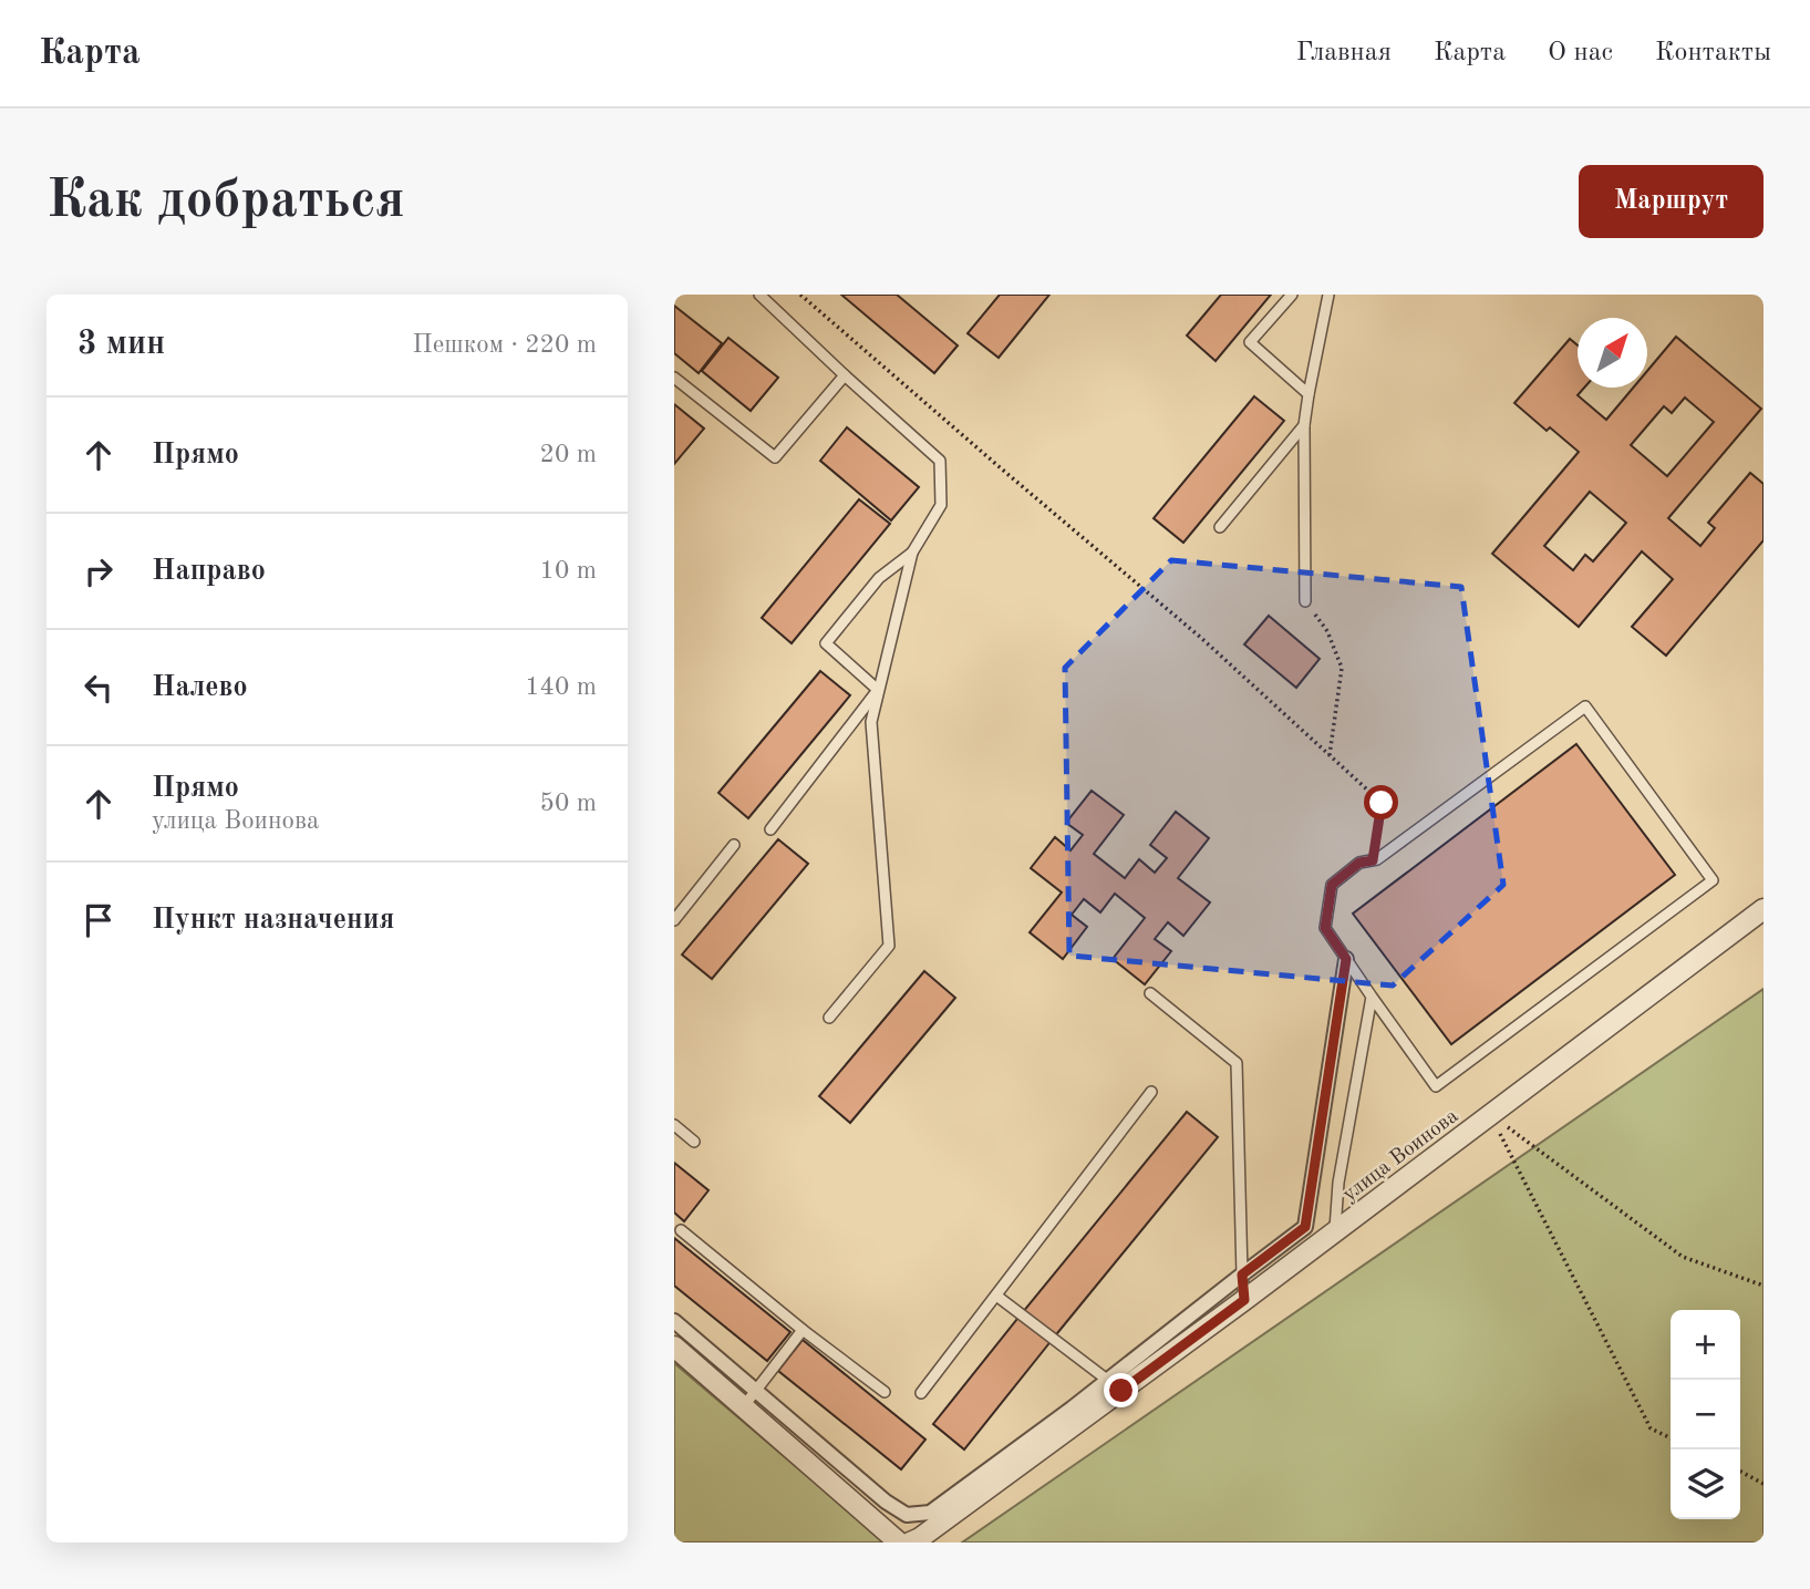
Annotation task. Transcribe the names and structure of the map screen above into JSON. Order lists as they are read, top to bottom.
{
  "streets": {
    "street": ["улица Воинова"]
  },
  "north": "top right",
  "page": {
    "header": "Карта",
    "nav": [
      "Главная",
      "Карта",
      "О нас",
      "Контакты"
    ],
    "buttons": "Маршрут",
    "title": "Как добраться",
    "heading": ["3 мин", "Пешком · 220 m"],
    "list": [
      ["Прямо", "20 m"],
      ["Направо", "10 m"],
      ["Налево", "140 m"],
      ["Прямо", "улица Воинова", "50 m"],
      "Пункт назначения"
    ],
    "map_buttons": ["+", "−"]
  }
}
